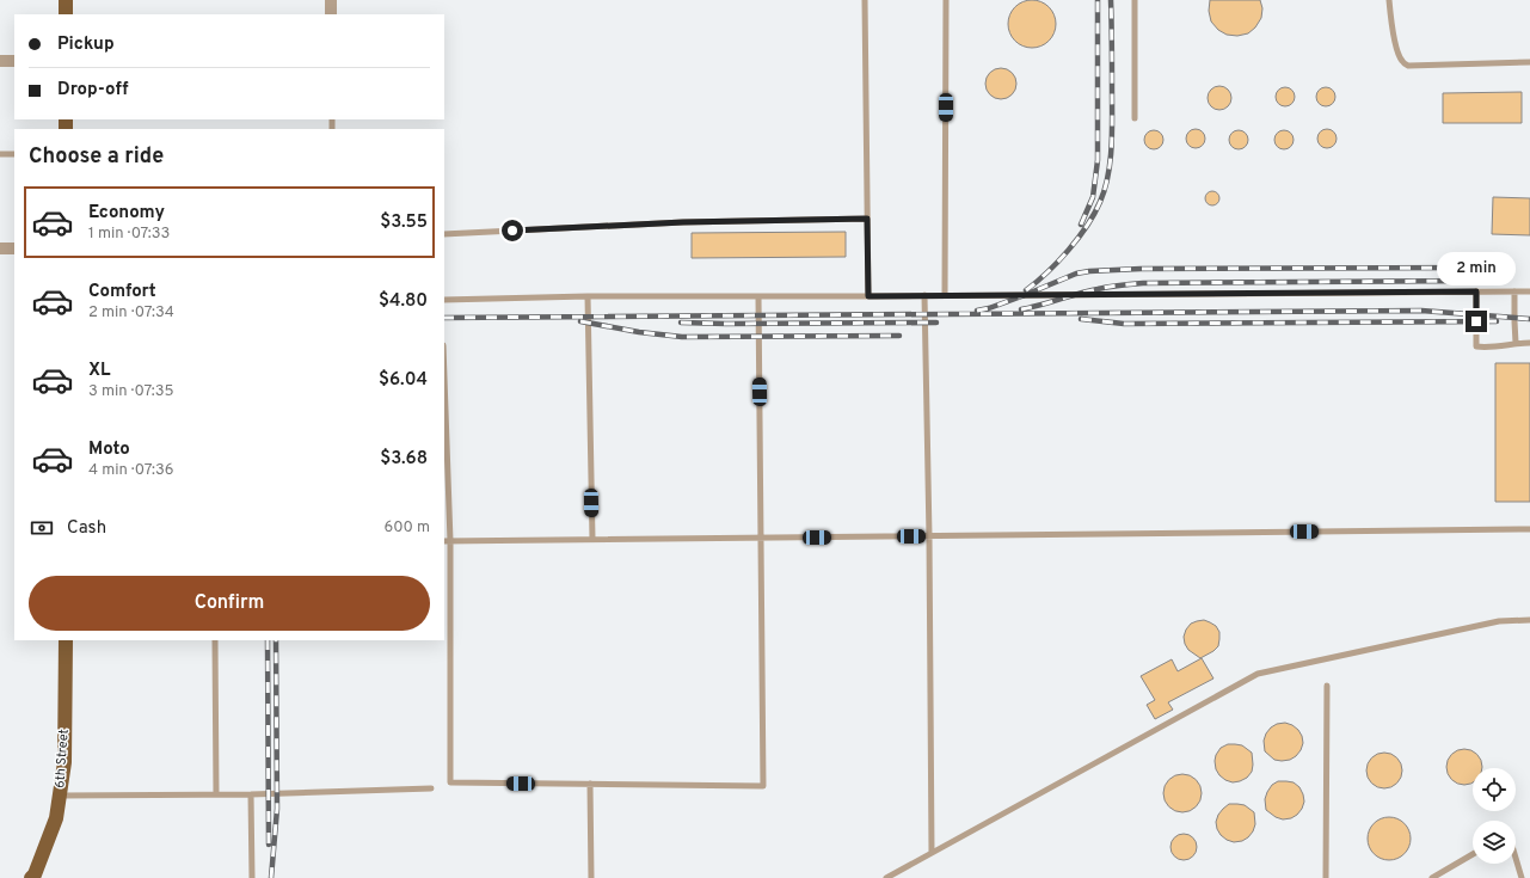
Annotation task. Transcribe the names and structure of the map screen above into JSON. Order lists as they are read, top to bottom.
{
  "streets": {
    "main road": ["6th Street"]
  },
  "page": {
    "banner": ["Pickup", "Drop-off"],
    "heading": "Choose a ride",
    "list": [
      {
        "name": "Economy",
        "note": "1 min · 07:33",
        "value": "$3.55"
      },
      {
        "name": "Comfort",
        "note": "2 min · 07:34",
        "value": "$4.80"
      },
      {
        "name": "XL",
        "note": "3 min · 07:35",
        "value": "$6.04"
      },
      {
        "name": "Moto",
        "note": "4 min · 07:36",
        "value": "$3.68"
      }
    ],
    "bubble": "2 min",
    "pay": ["Cash", "600 m"],
    "buttons": "Confirm"
  }
}
